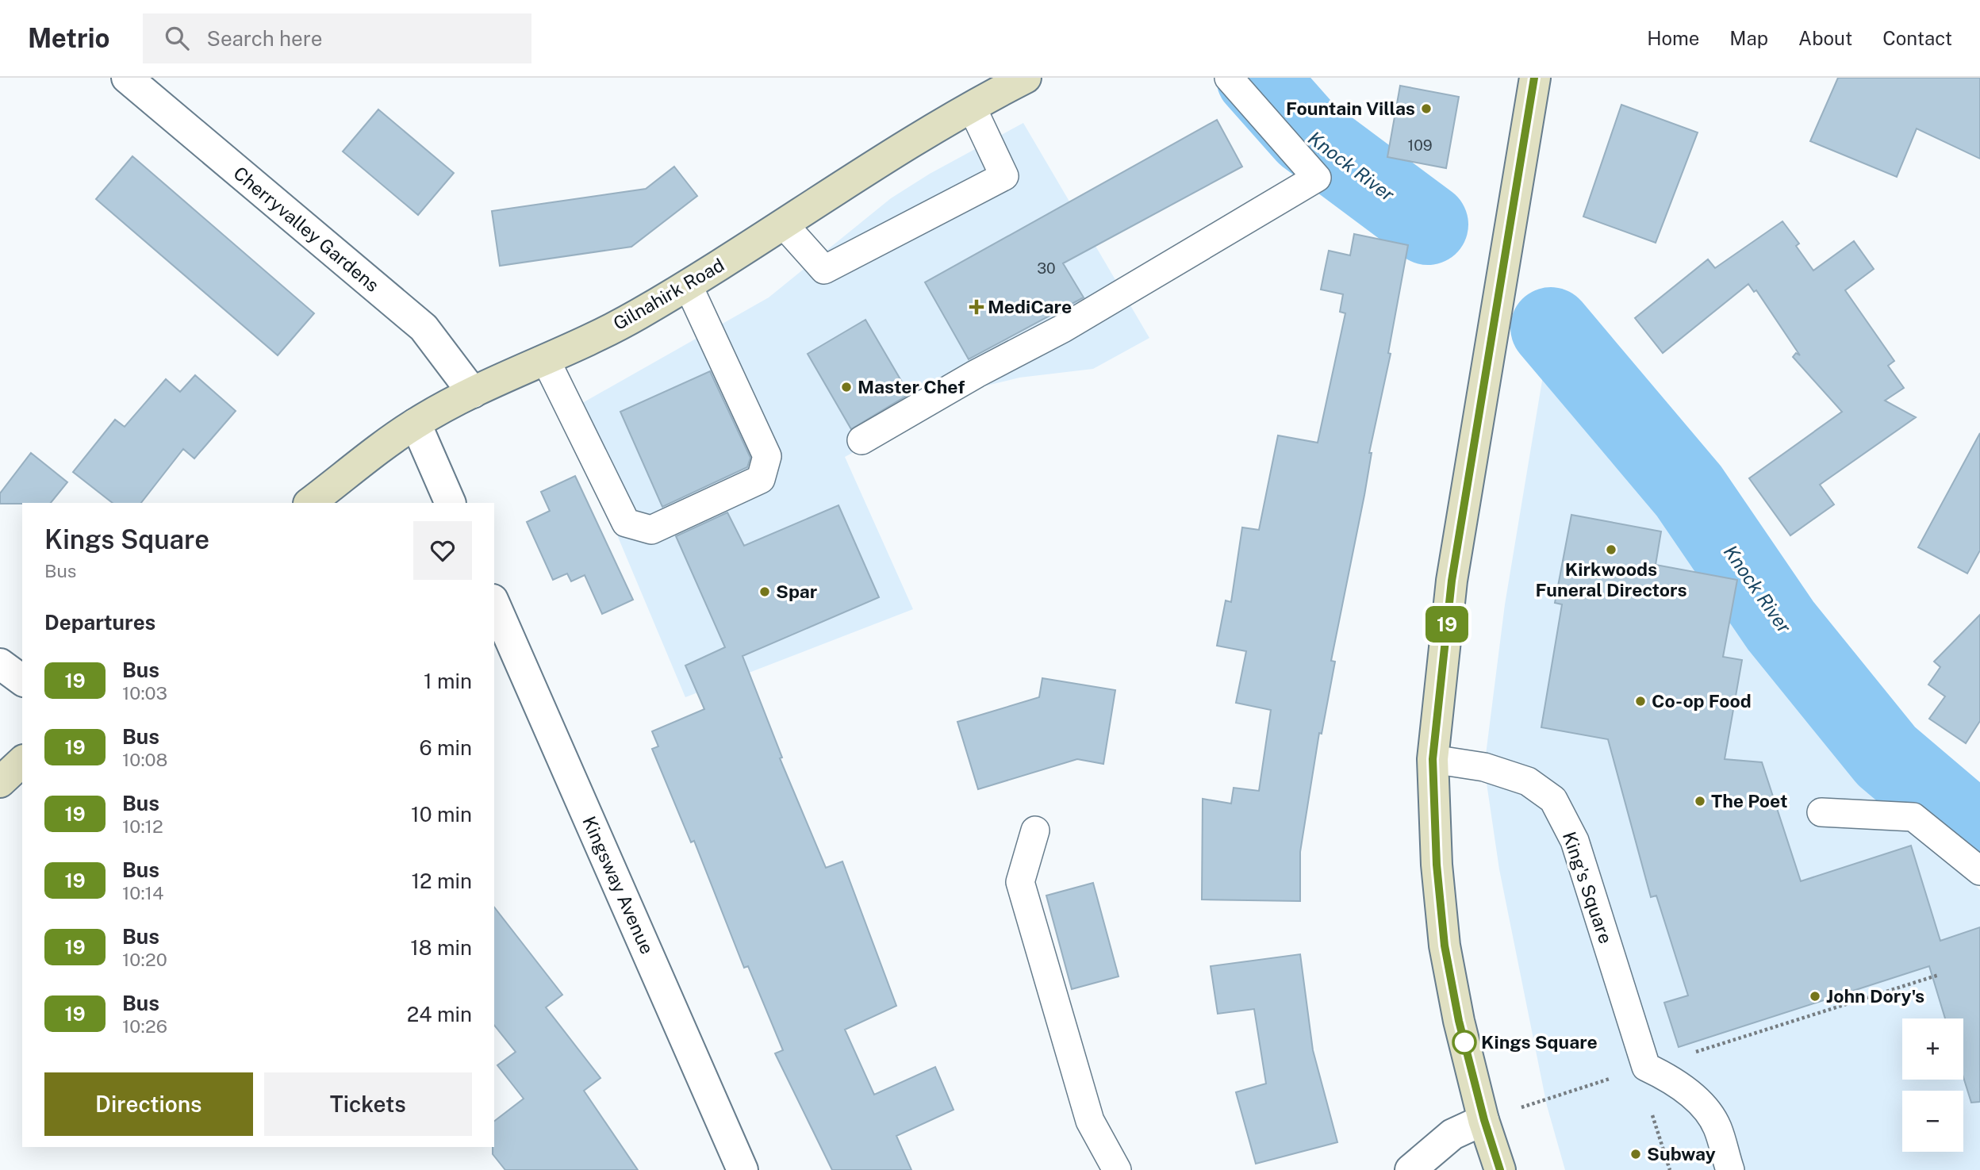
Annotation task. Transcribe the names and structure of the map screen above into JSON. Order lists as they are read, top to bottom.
{
  "streets": {
    "street": ["Cherryvalley Gardens", "Gilnahirk Road", "Kingsway Avenue"],
    "lane": ["King's Square"]
  },
  "crossings": [
    ["Cherryvalley Gardens", "Gilnahirk Road"]
  ],
  "water": ["Knock River"],
  "places": {
    "other": [
      "Fountain Villas",
      "Master Chef",
      "Kirkwoods Funeral Directors",
      "Spar",
      "Co-op Food",
      "The Poet",
      "John Dory's",
      "Kings Square",
      "Subway"
    ],
    "health": ["MediCare"]
  },
  "lines": ["bus line 19"],
  "house_numbers": ["109", "30"],
  "page": {
    "header": "Metrio",
    "search": "Search here",
    "nav": [
      "Home",
      "Map",
      "About",
      "Contact"
    ],
    "on_map": "19",
    "heading": [
      ["Kings Square", "Bus"],
      "Departures"
    ],
    "list": [
      {
        "mark": "19",
        "name": "Bus",
        "note": "10:03",
        "value": "1 min"
      },
      {
        "mark": "19",
        "name": "Bus",
        "note": "10:08",
        "value": "6 min"
      },
      {
        "mark": "19",
        "name": "Bus",
        "note": "10:12",
        "value": "10 min"
      },
      {
        "mark": "19",
        "name": "Bus",
        "note": "10:14",
        "value": "12 min"
      },
      {
        "mark": "19",
        "name": "Bus",
        "note": "10:20",
        "value": "18 min"
      },
      {
        "mark": "19",
        "name": "Bus",
        "note": "10:26",
        "value": "24 min"
      }
    ],
    "map_buttons": ["+", "−"],
    "buttons": ["Directions", "Tickets"]
  }
}
